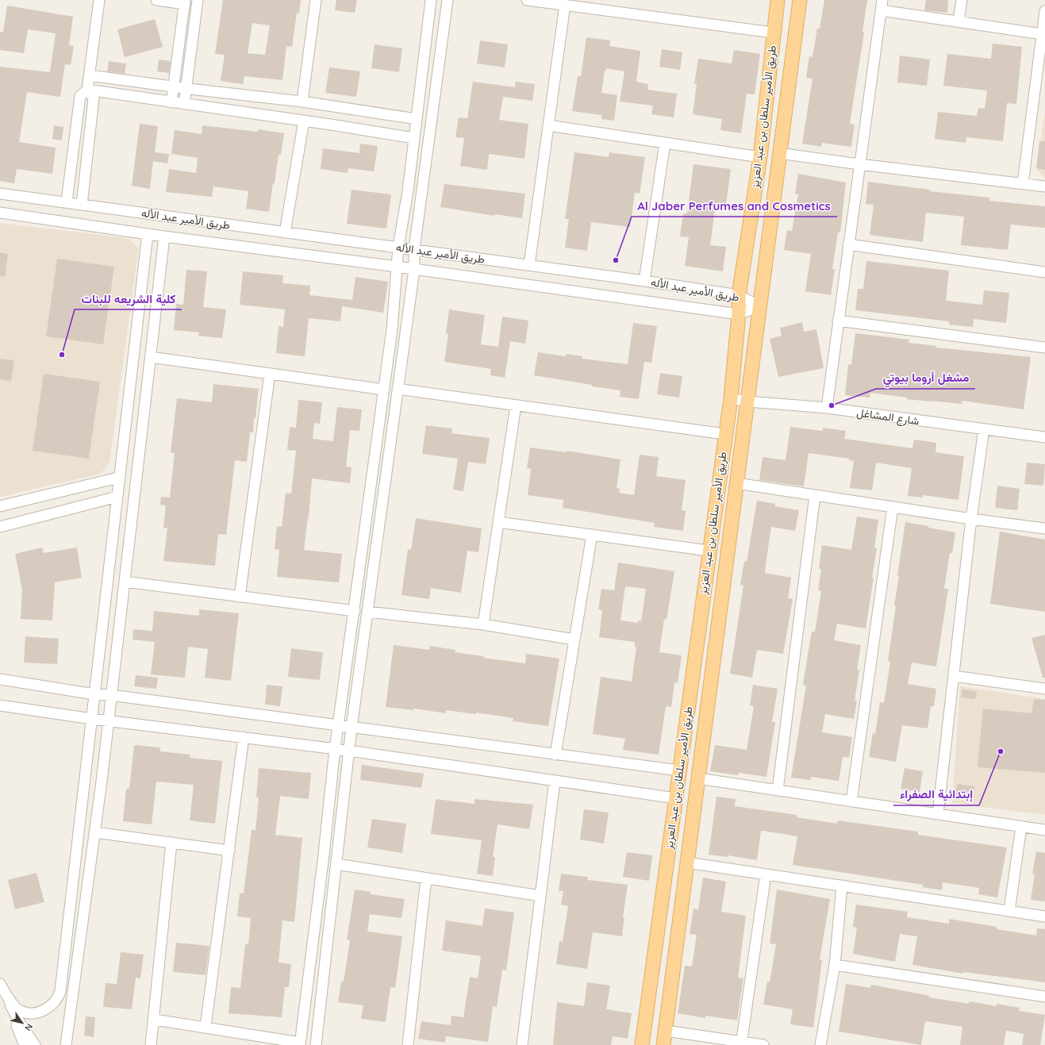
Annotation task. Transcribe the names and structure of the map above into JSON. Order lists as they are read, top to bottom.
{
  "streets": {
    "main road": ["طريق الأمير سلطان بن عبد العزيز"],
    "street": ["طريق الأمير عبد الأله", "شارع المشاغل"]
  },
  "crossings": [
    ["طريق الأمير سلطان بن عبد العزيز", "طريق الأمير عبد الأله"],
    ["طريق الأمير سلطان بن عبد العزيز", "شارع المشاغل"]
  ],
  "places": [
    "Al Jaber Perfumes and Cosmetics",
    "كلية الشريعه للبنات",
    "مشغل أروما بيوتي",
    "إبتدائية الصفراء"
  ],
  "north": "bottom right"
}
